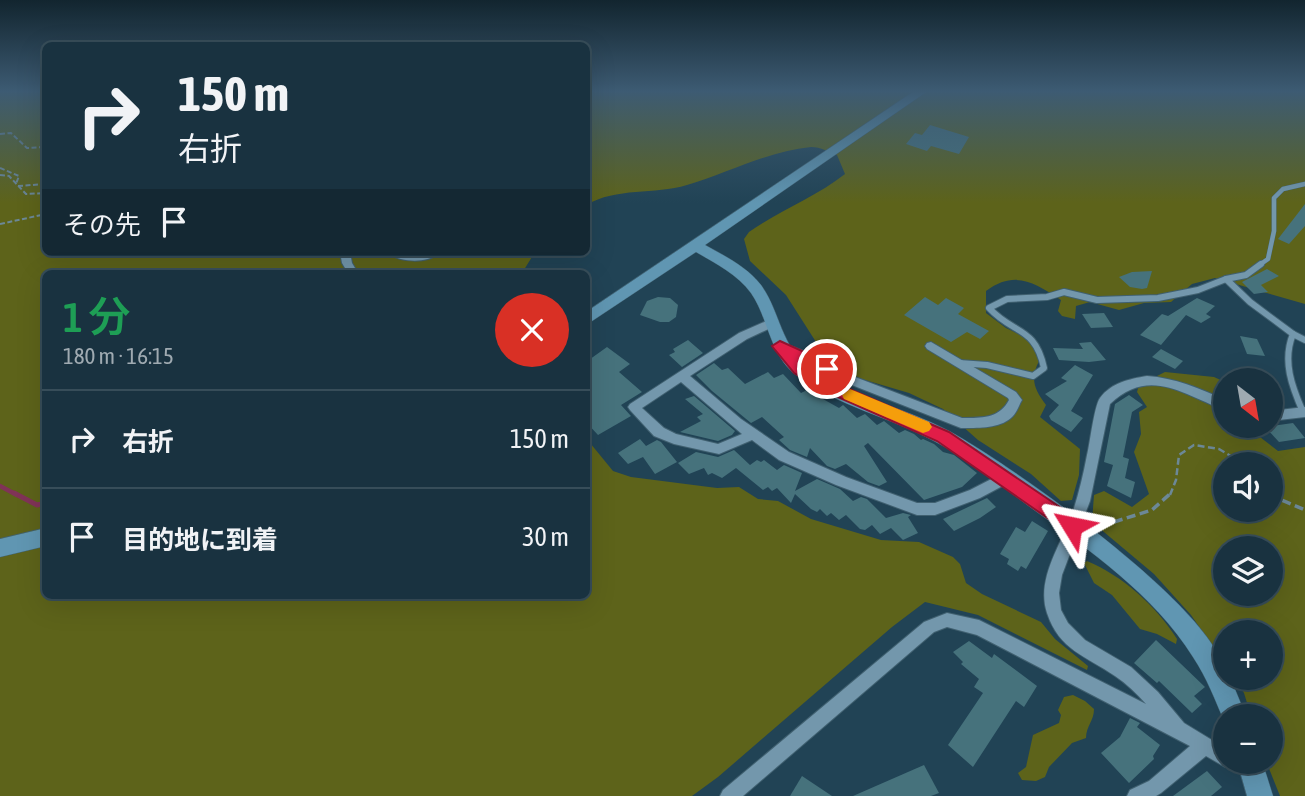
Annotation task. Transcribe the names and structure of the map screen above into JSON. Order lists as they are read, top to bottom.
{
  "north": "bottom right",
  "page": {
    "turn": ["150 m", "右折"],
    "then": "その先",
    "heading": ["1 分", "180 m · 16:15"],
    "map_buttons": ["+", "−"],
    "list": [
      {
        "name": "右折",
        "value": "150 m"
      },
      {
        "name": "目的地に到着",
        "value": "30 m"
      }
    ]
  }
}
